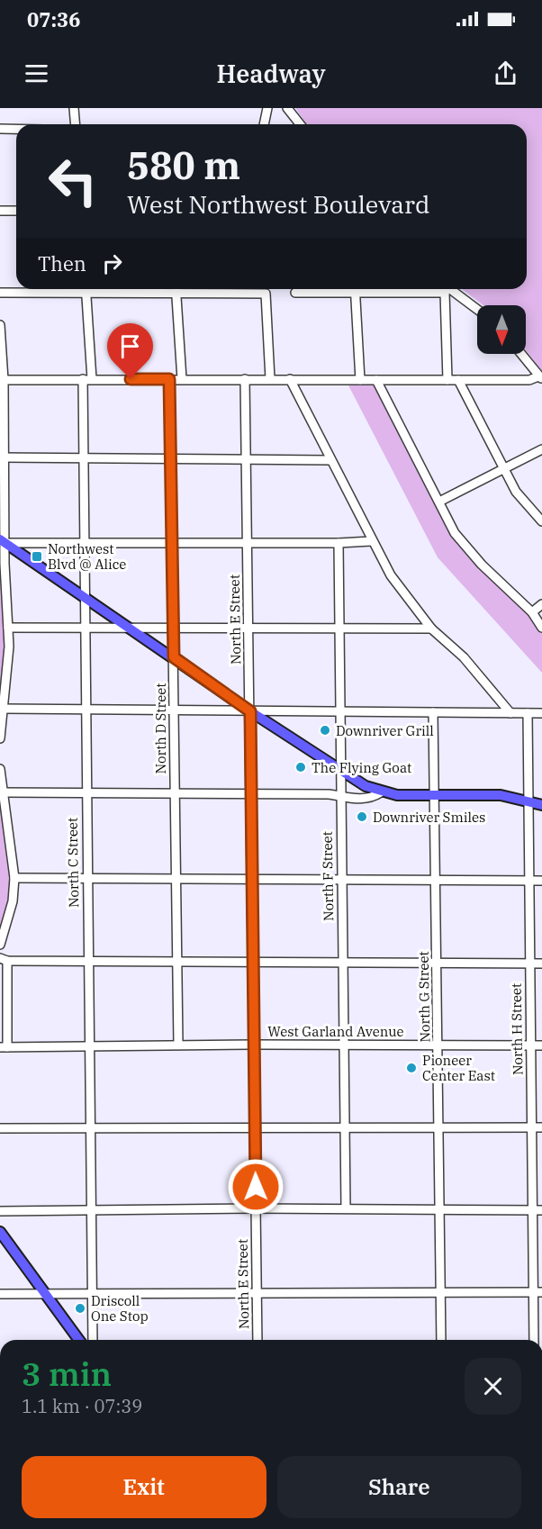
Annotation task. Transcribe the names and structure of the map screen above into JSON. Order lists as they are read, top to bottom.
{
  "streets": {
    "street": [
      "North E Street",
      "North D Street",
      "North C Street",
      "North F Street",
      "North G Street",
      "North H Street",
      "West Garland Avenue"
    ]
  },
  "crossings": [
    ["North E Street", "West Garland Avenue"],
    ["North D Street", "West Garland Avenue"],
    ["North C Street", "West Garland Avenue"],
    ["North F Street", "West Garland Avenue"],
    ["North G Street", "West Garland Avenue"],
    ["North H Street", "West Garland Avenue"]
  ],
  "places": {
    "transit": ["Northwest Blvd @ Alice"],
    "other": [
      "Downriver Grill",
      "The Flying Goat",
      "Downriver Smiles",
      "Pioneer Center East",
      "Driscoll One Stop"
    ]
  },
  "north": "bottom",
  "page": {
    "status": "07:36",
    "header": "Headway",
    "turn": ["580 m", "West Northwest Boulevard"],
    "then": "Then",
    "heading": ["3 min", "1.1 km · 07:39"],
    "buttons": ["Exit", "Share"]
  }
}
